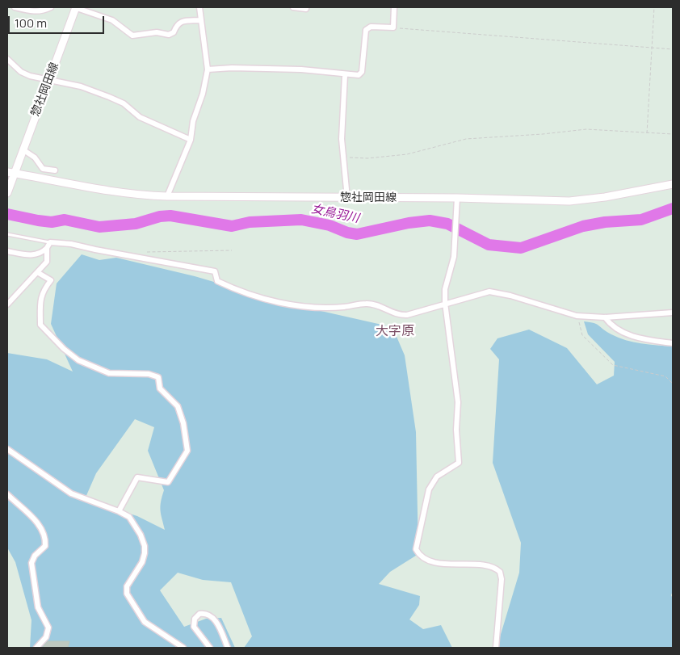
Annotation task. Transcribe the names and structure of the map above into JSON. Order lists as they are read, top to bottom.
{
  "streets": {
    "main road": ["惣社岡田線"]
  },
  "districts": ["大字原"],
  "water": ["女鳥羽川"],
  "scale_bar": "100 m"
}
